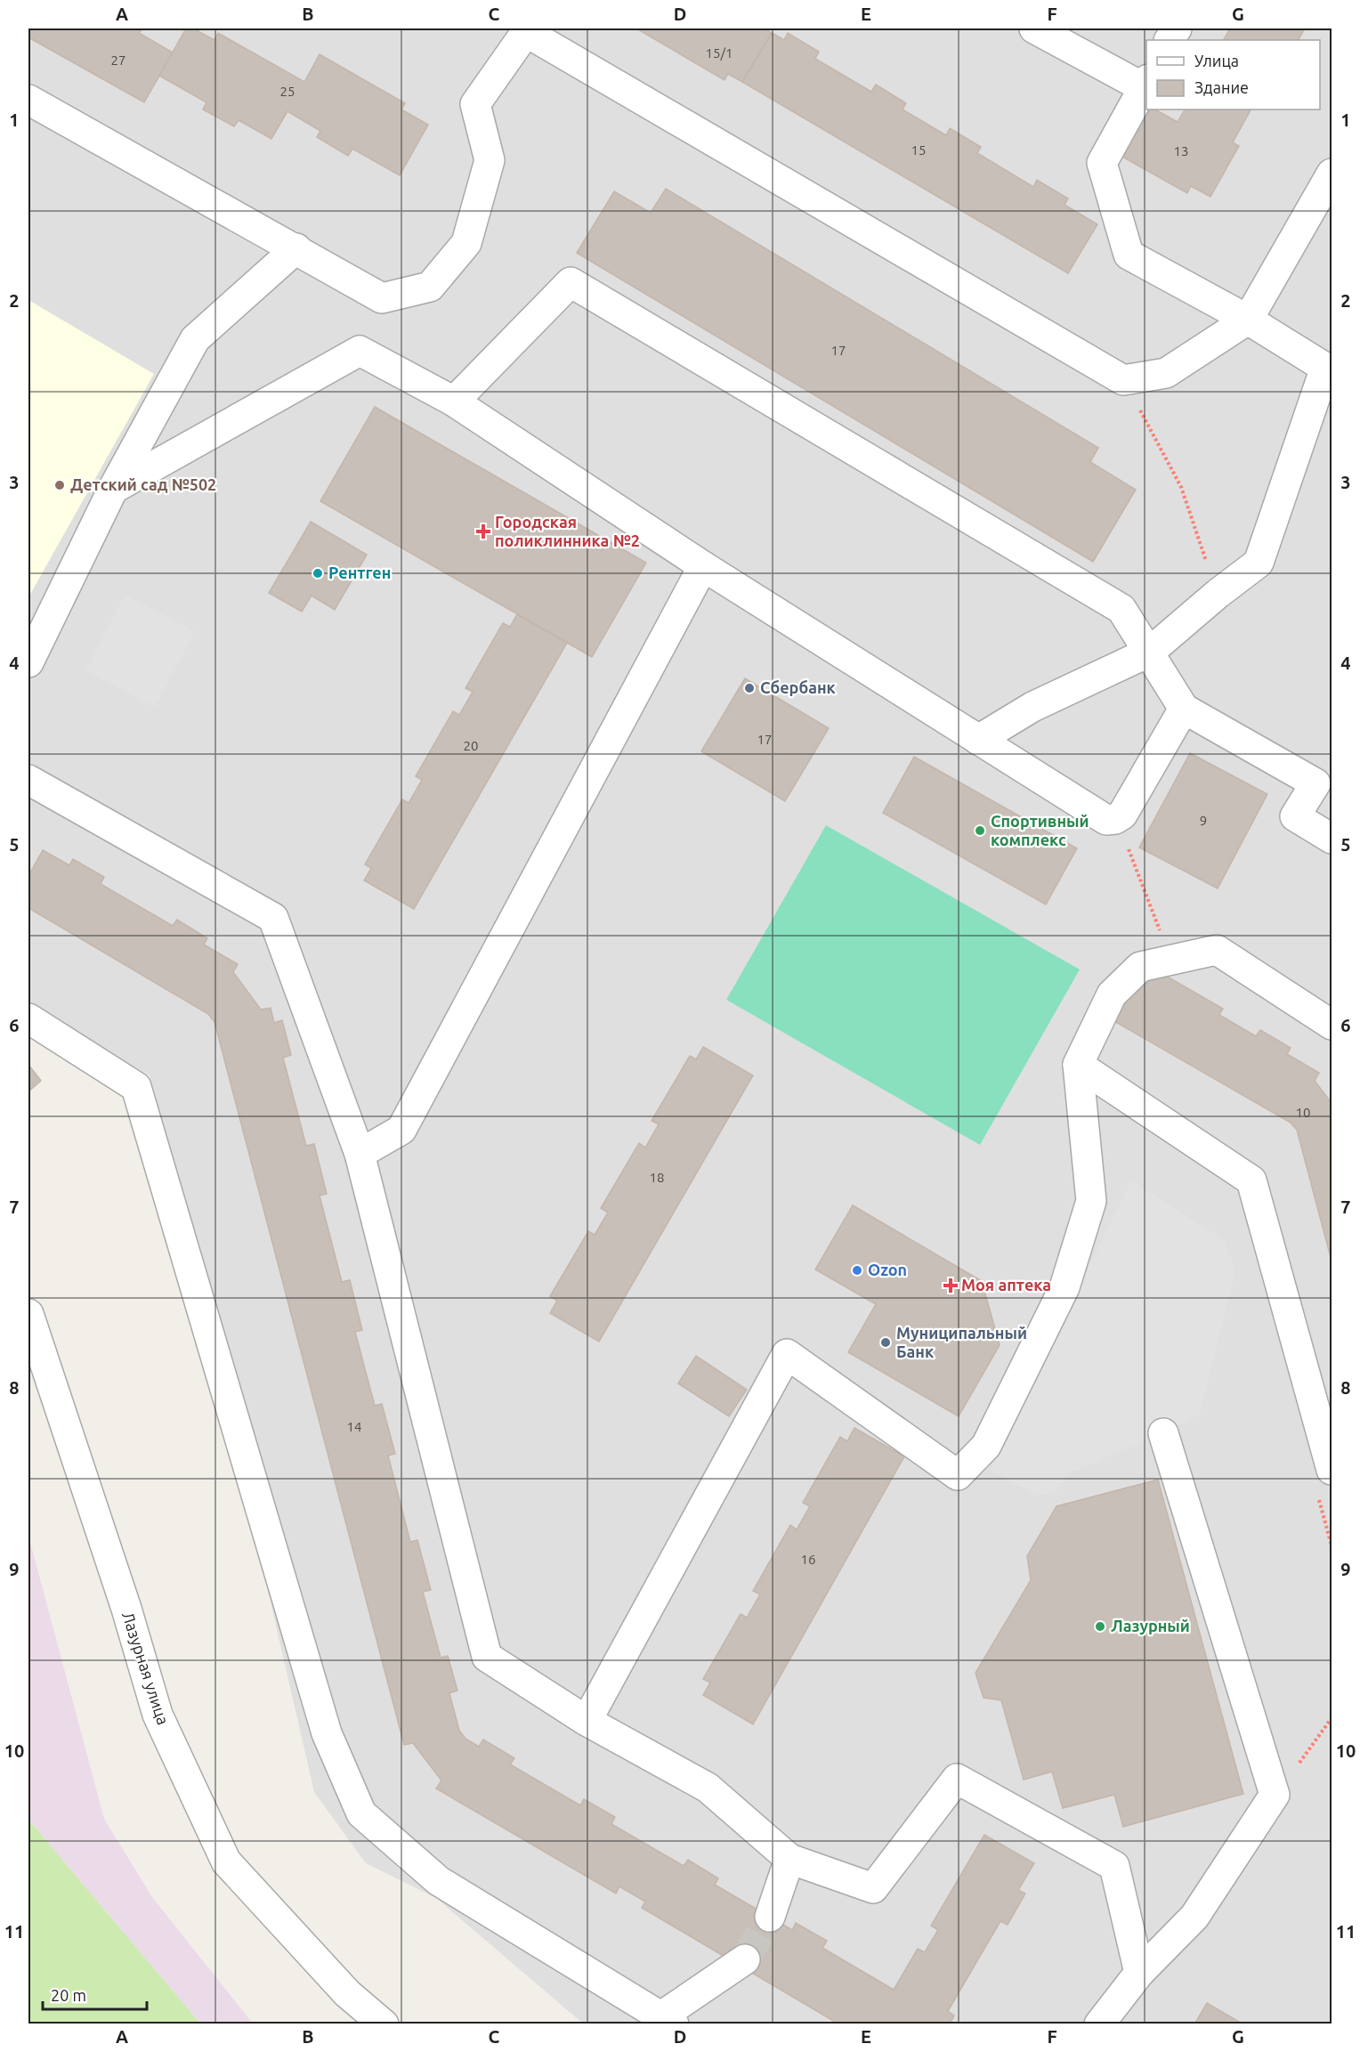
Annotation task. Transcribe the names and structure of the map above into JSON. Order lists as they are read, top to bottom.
{
  "streets": {
    "street": ["Лазурная улица"]
  },
  "places": {
    "other": [
      "Детский сад №502",
      "Рентген",
      "Сбербанк",
      "Спортивный комплекс",
      "Ozon",
      "Муниципальный Банк",
      "Лазурный"
    ],
    "health": ["Городская поликлинника №2", "Моя аптека"]
  },
  "house_numbers": [
    "15/1",
    "27",
    "25",
    "15",
    "13",
    "17",
    "17",
    "20",
    "9",
    "10",
    "18",
    "14",
    "16"
  ],
  "legend": ["Улица", "Здание"],
  "scale_bar": "20 m",
  "grid": {
    "columns": [
      "A",
      "B",
      "C",
      "D",
      "E",
      "F",
      "G"
    ],
    "rows": [
      "1",
      "2",
      "3",
      "4",
      "5",
      "6",
      "7",
      "8",
      "9",
      "10",
      "11"
    ]
  }
}
